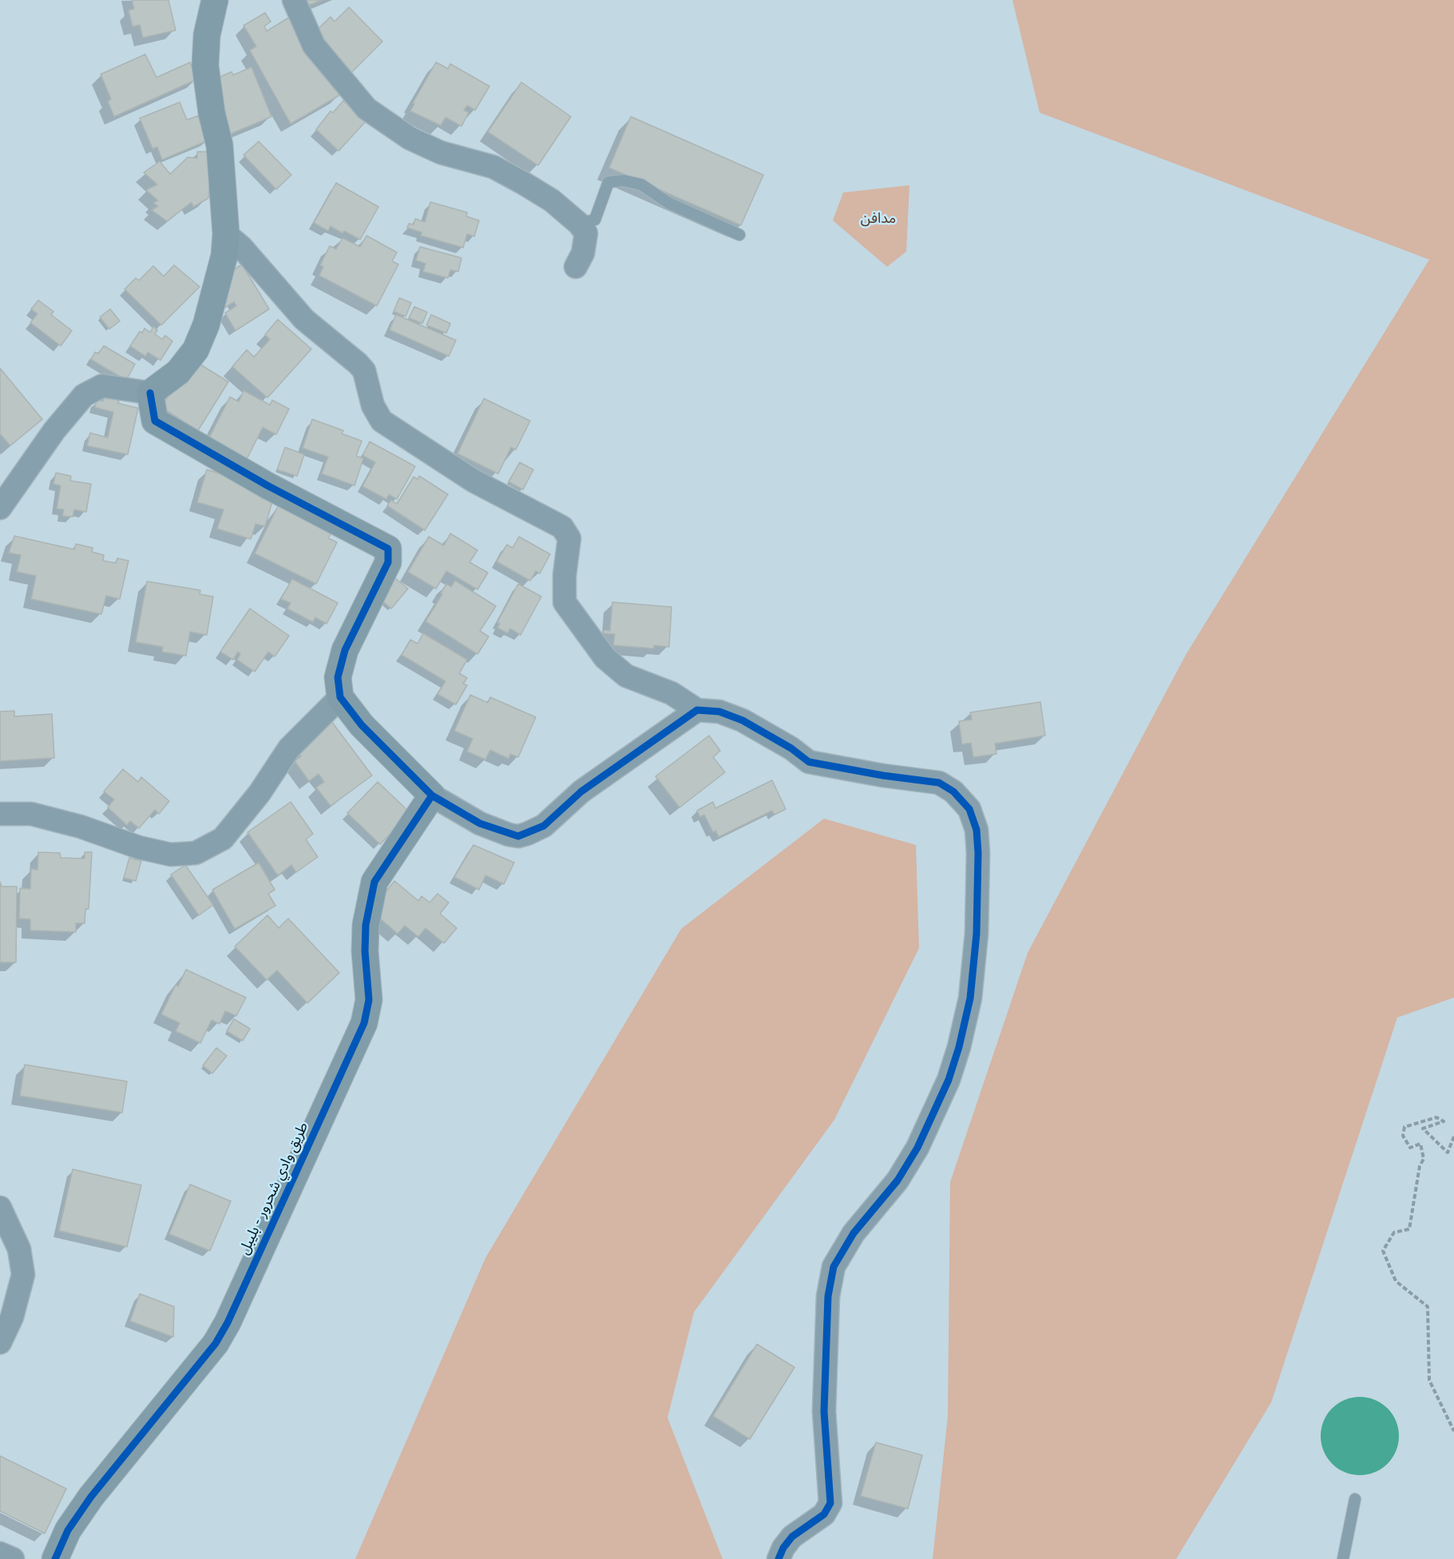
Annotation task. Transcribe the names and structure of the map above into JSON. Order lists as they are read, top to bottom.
{
  "streets": {
    "street": ["طريق وادي شحرور - بليبل"]
  },
  "parks": ["مدافن"]
}
